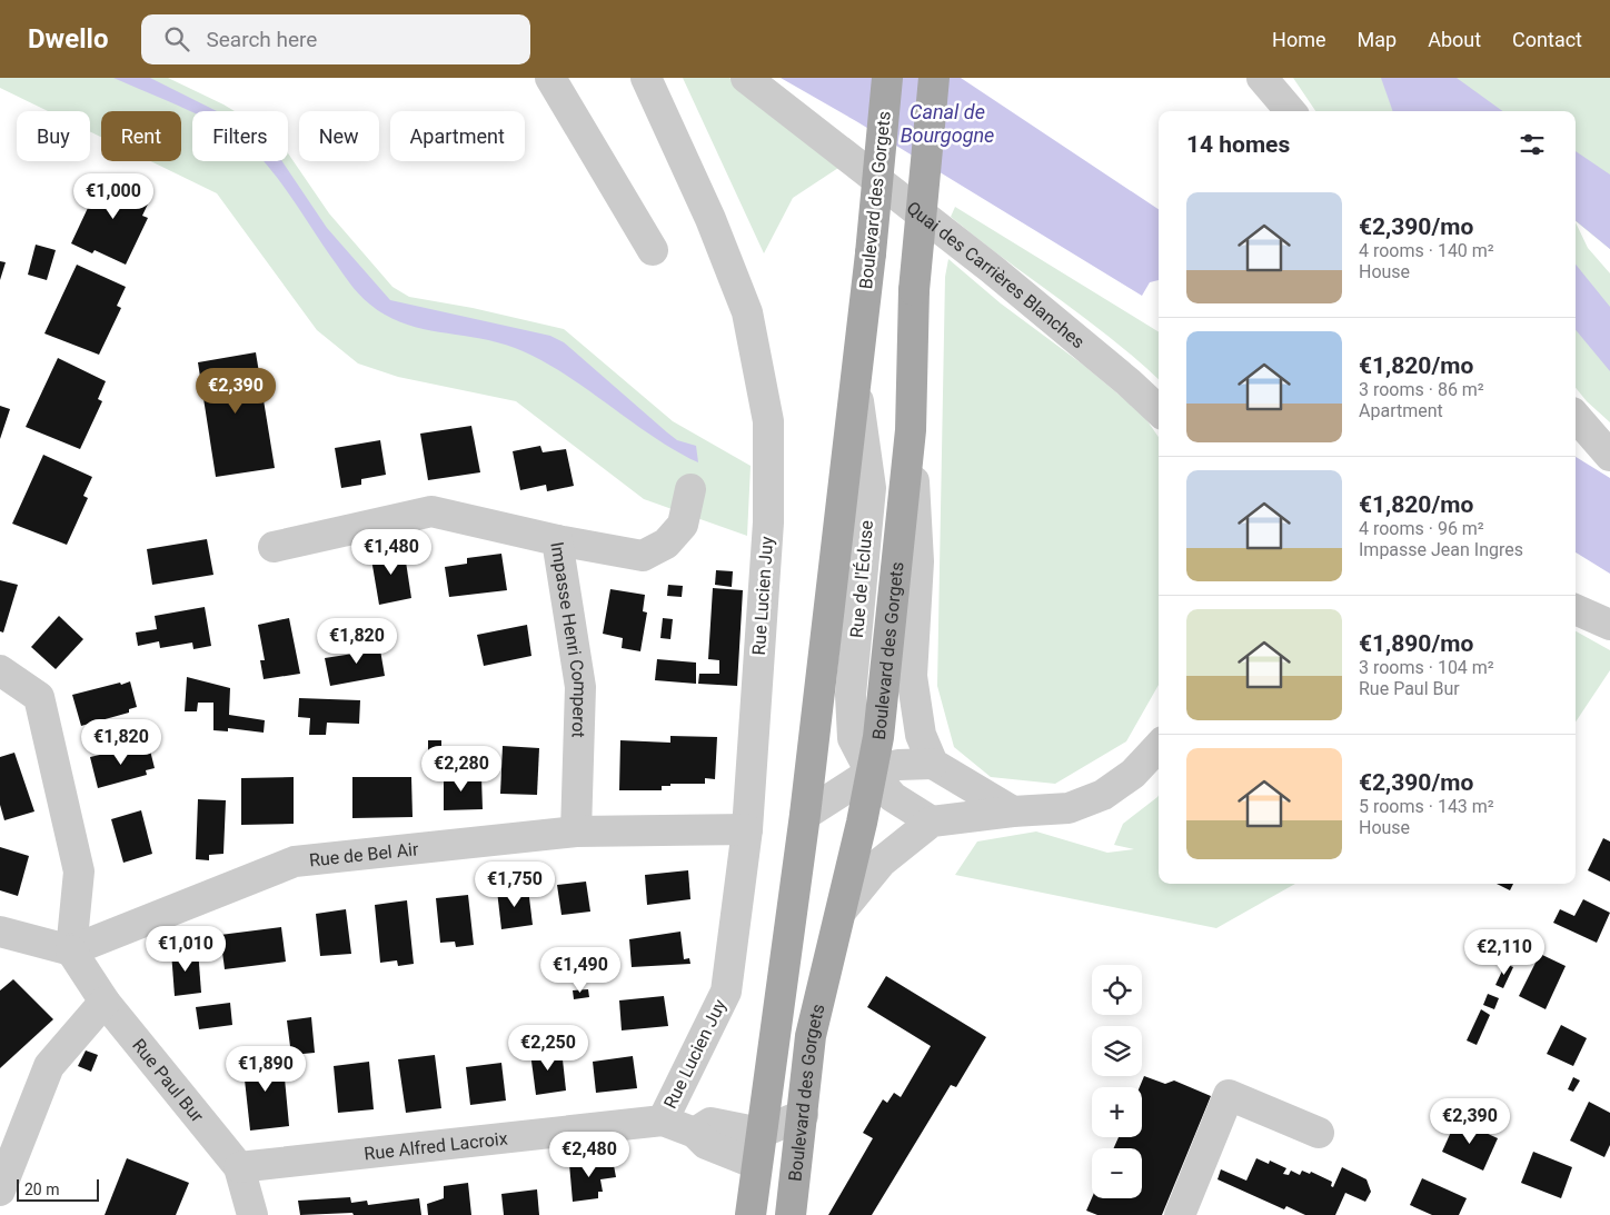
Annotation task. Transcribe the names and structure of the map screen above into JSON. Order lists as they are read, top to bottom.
{
  "streets": {
    "main road": ["Boulevard des Gorgets"],
    "street": [
      "Quai des Carrières Blanches",
      "Rue de l'Écluse",
      "Rue Lucien Juy",
      "Impasse Henri Comperot",
      "Rue de Bel Air",
      "Rue Paul Bur",
      "Rue Alfred Lacroix"
    ]
  },
  "crossings": [
    ["Boulevard des Gorgets", "Rue de l'Écluse"],
    ["Boulevard des Gorgets", "Rue Alfred Lacroix"],
    ["Rue Lucien Juy", "Rue de Bel Air"],
    ["Rue Lucien Juy", "Rue Alfred Lacroix"],
    ["Impasse Henri Comperot", "Rue de Bel Air"],
    ["Rue de Bel Air", "Rue Paul Bur"],
    ["Rue Paul Bur", "Rue Alfred Lacroix"]
  ],
  "water": ["Canal de Bourgogne"],
  "scale_bar": "20 m",
  "page": {
    "header": "Dwello",
    "search": "Search here",
    "nav": [
      "Home",
      "Map",
      "About",
      "Contact"
    ],
    "chip": [
      "Buy",
      "Rent",
      "Filters",
      "New",
      "Apartment"
    ],
    "heading": "14 homes",
    "price": [
      "€1,000",
      "€2,390",
      "€1,480",
      "€1,820",
      "€1,820",
      "€2,280",
      "€1,750",
      "€1,010",
      "€2,110",
      "€1,490",
      "€2,250",
      "€1,890",
      "€2,390",
      "€2,480"
    ],
    "list": [
      {
        "name": "€2,390/mo",
        "note": "4 rooms · 140 m² · House"
      },
      {
        "name": "€1,820/mo",
        "note": "3 rooms · 86 m² · Apartment"
      },
      {
        "name": "€1,820/mo",
        "note": "4 rooms · 96 m² · Impasse Jean Ingres"
      },
      {
        "name": "€1,890/mo",
        "note": "3 rooms · 104 m² · Rue Paul Bur"
      },
      {
        "name": "€2,390/mo",
        "note": "5 rooms · 143 m² · House"
      }
    ],
    "map_buttons": ["+", "−"],
    "scale": "20 m"
  }
}
